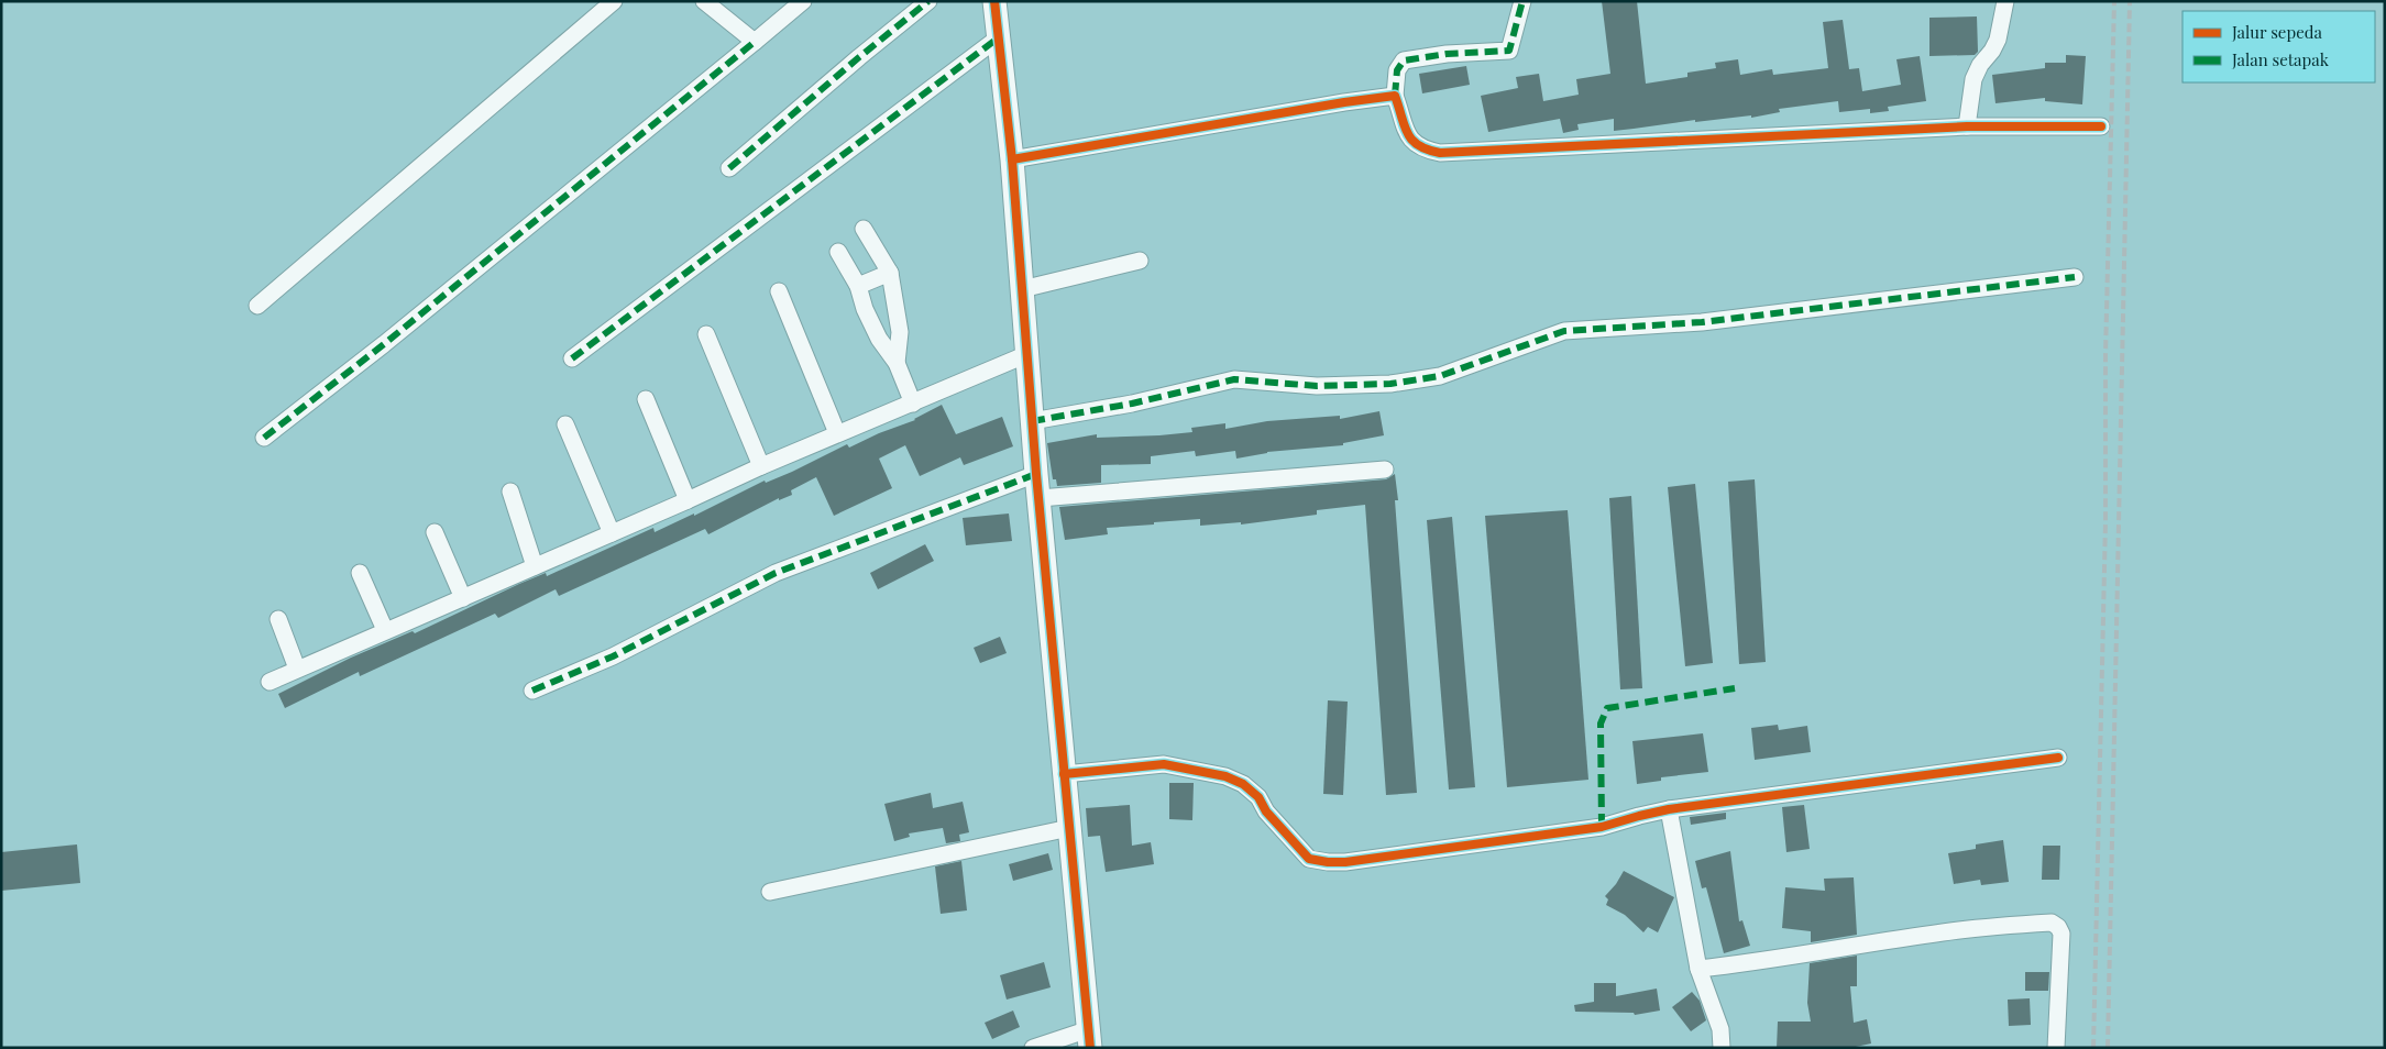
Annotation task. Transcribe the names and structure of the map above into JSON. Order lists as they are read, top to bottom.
{
  "legend": ["Jalur sepeda", "Jalan setapak"]
}
